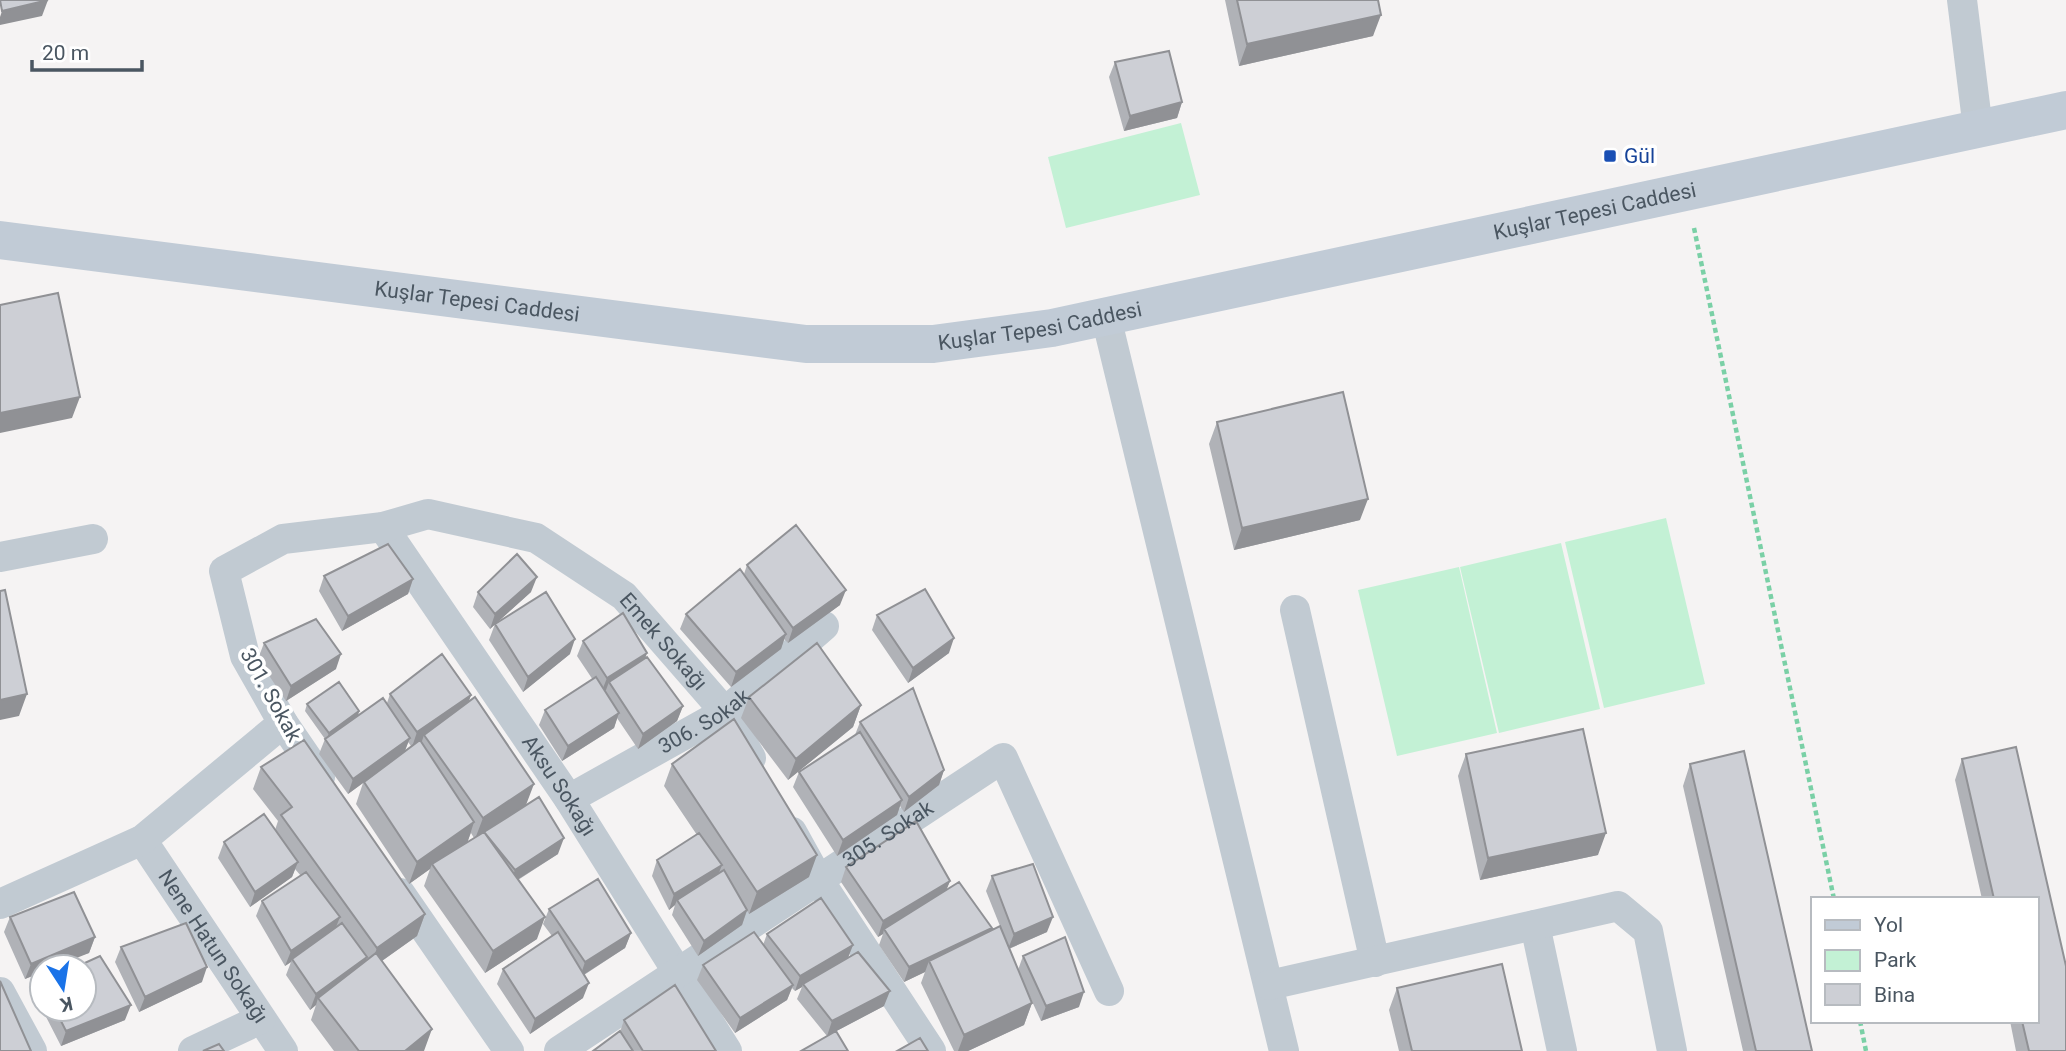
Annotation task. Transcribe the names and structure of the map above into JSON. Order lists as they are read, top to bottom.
{
  "streets": {
    "street": [
      "Kuşlar Tepesi Caddesi",
      "Emek Sokağı",
      "301. Sokak",
      "306. Sokak",
      "Aksu Sokağı",
      "305. Sokak",
      "Nene Hatun Sokağı"
    ]
  },
  "crossings": [
    ["Emek Sokağı", "301. Sokak"],
    ["Emek Sokağı", "306. Sokak"],
    ["Emek Sokağı", "Aksu Sokağı"],
    ["Emek Sokağı", "305. Sokak"],
    ["306. Sokak", "Aksu Sokağı"],
    ["Aksu Sokağı", "305. Sokak"]
  ],
  "places": {
    "transit": ["Gül"]
  },
  "legend": ["Yol", "Park", "Bina"],
  "scale_bar": "20 m",
  "north": "bottom"
}
